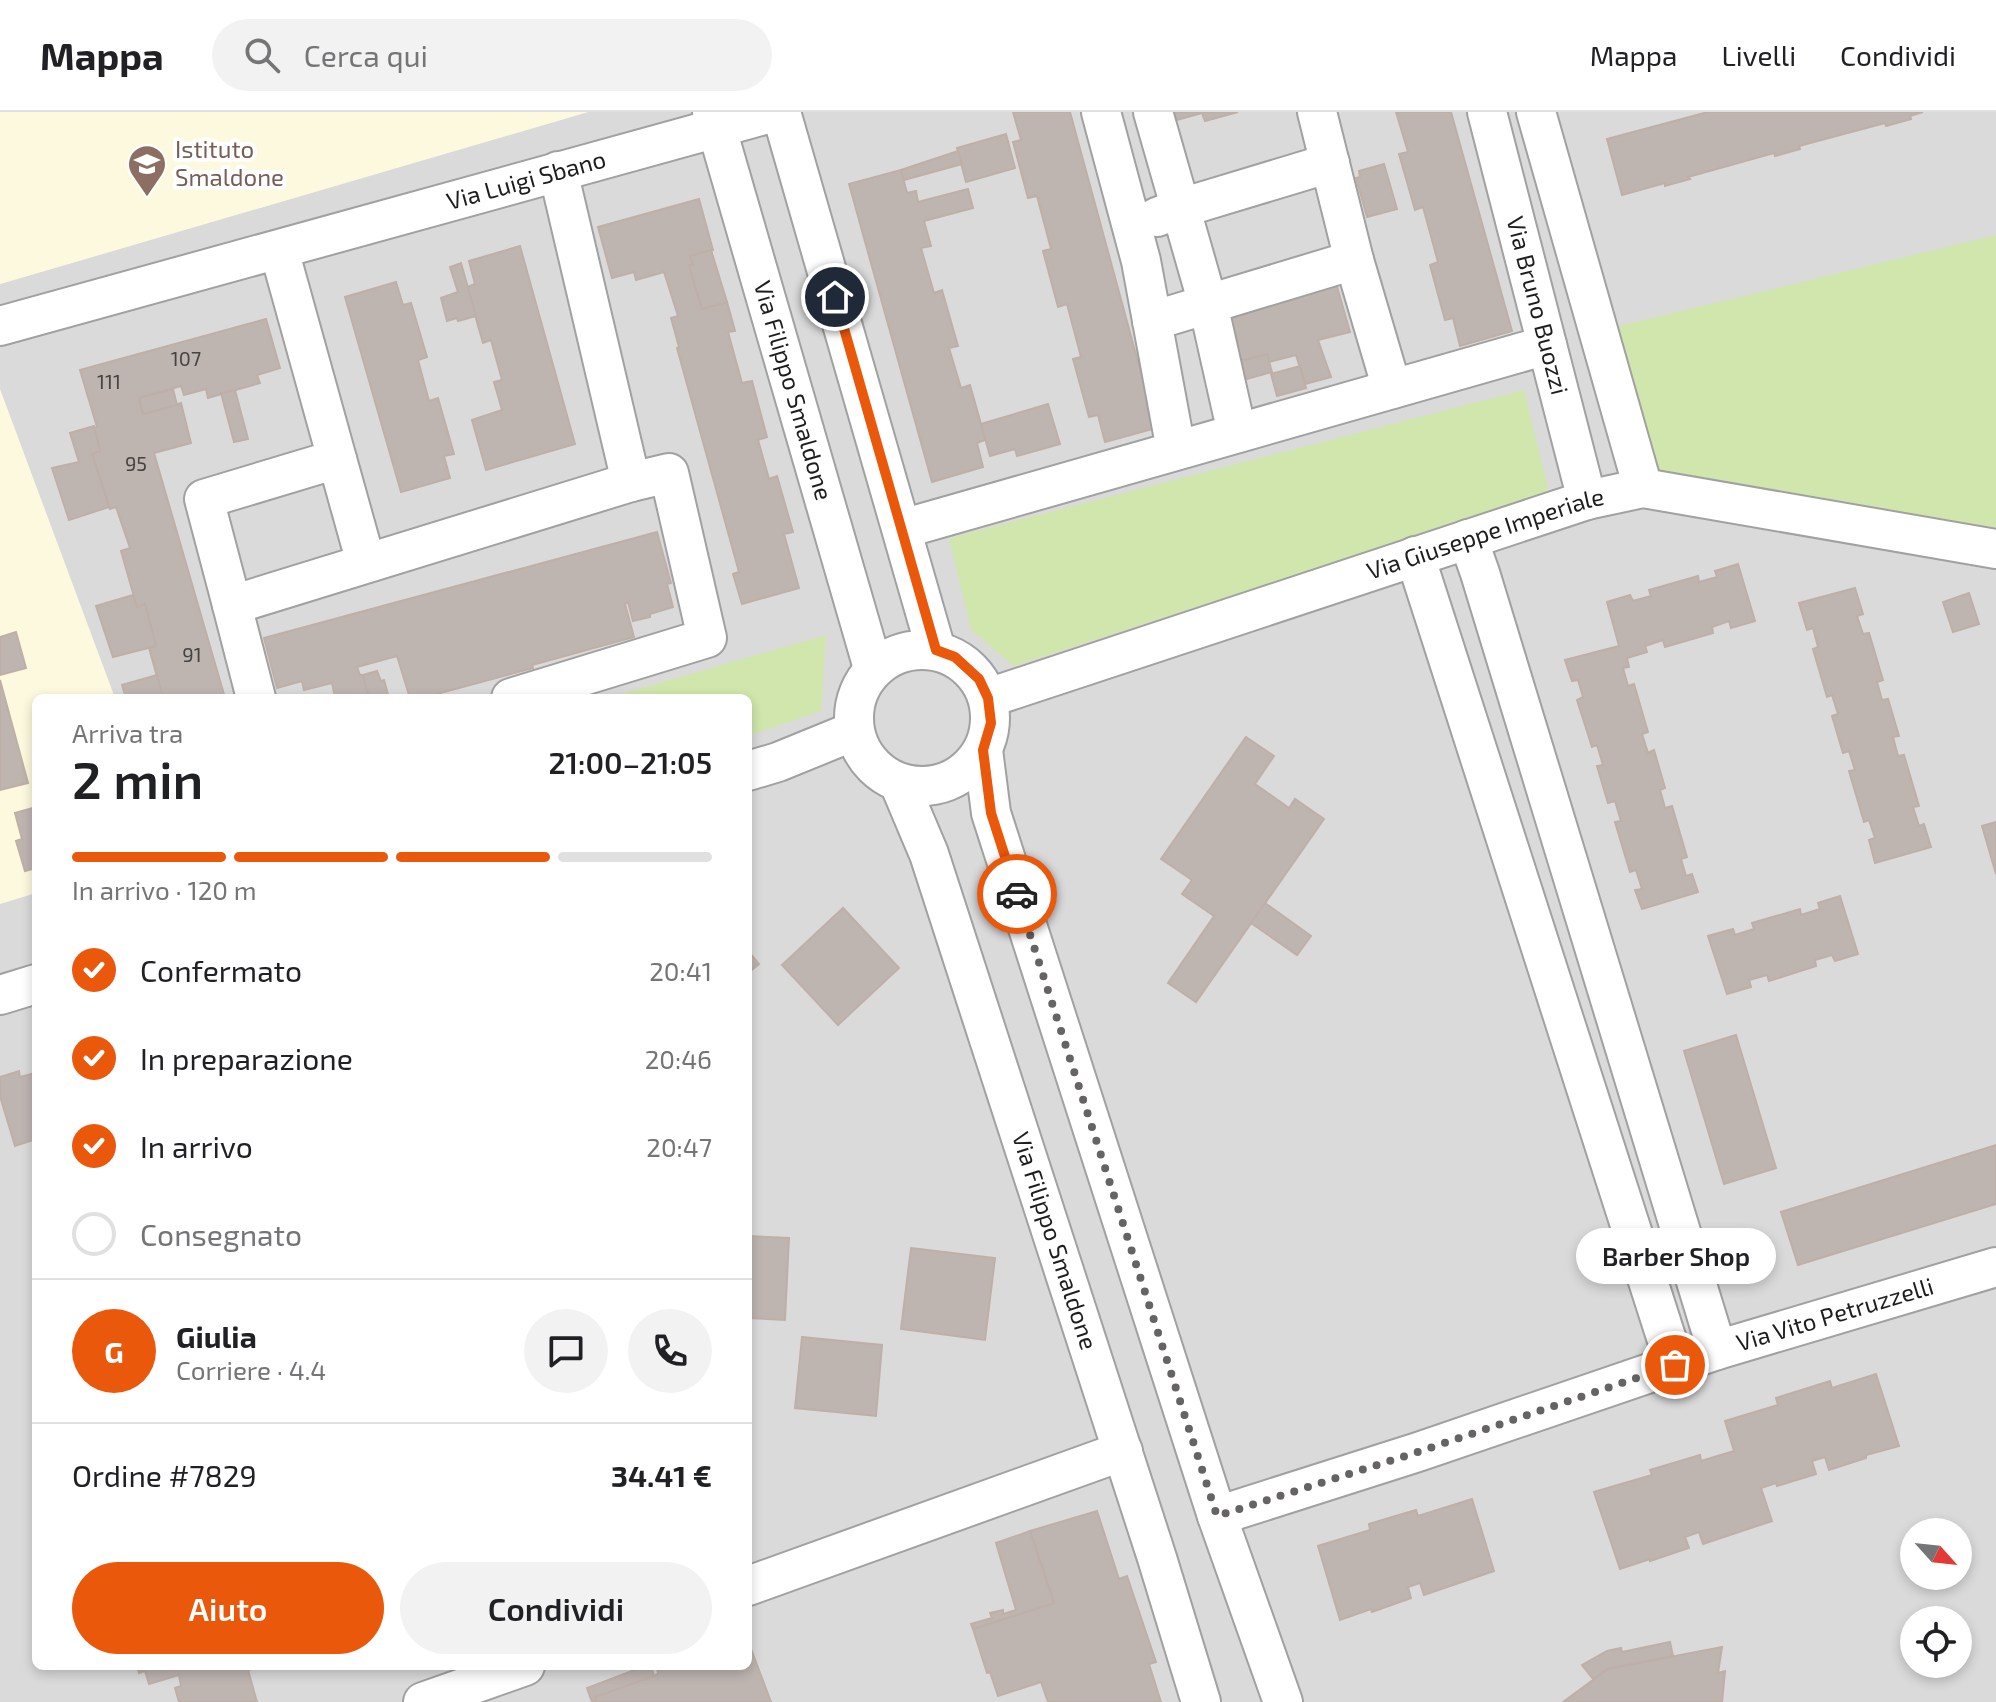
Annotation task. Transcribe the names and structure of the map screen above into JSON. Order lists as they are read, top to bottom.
{
  "streets": {
    "street": [
      "Via Luigi Sbano",
      "Via Bruno Buozzi",
      "Via Filippo Smaldone",
      "Via Giuseppe Imperiale",
      "Via Vito Petruzzelli"
    ]
  },
  "crossings": [
    ["Via Luigi Sbano", "Via Filippo Smaldone"],
    ["Via Bruno Buozzi", "Via Giuseppe Imperiale"],
    ["Via Filippo Smaldone", "Via Giuseppe Imperiale"]
  ],
  "places": {
    "school or university": ["Istituto Smaldone"],
    "other": ["Barber Shop"]
  },
  "house_numbers": [
    "107",
    "111",
    "95",
    "91"
  ],
  "north": "bottom right",
  "page": {
    "header": "Mappa",
    "search": "Cerca qui",
    "nav": ["Mappa", "Livelli", "Condividi"],
    "heading": ["2 min", "Arriva tra", "21:00–21:05"],
    "panel": [
      "Giulia",
      "Corriere · 4.4",
      "Ordine #7829",
      "34.41 €"
    ],
    "bar": "In arrivo · 120 m",
    "list": [
      ["Confermato", "20:41"],
      ["In preparazione", "20:46"],
      ["In arrivo", "20:47"],
      "Consegnato"
    ],
    "bubble": "Barber Shop",
    "round": "G",
    "buttons": ["Aiuto", "Condividi"]
  }
}
